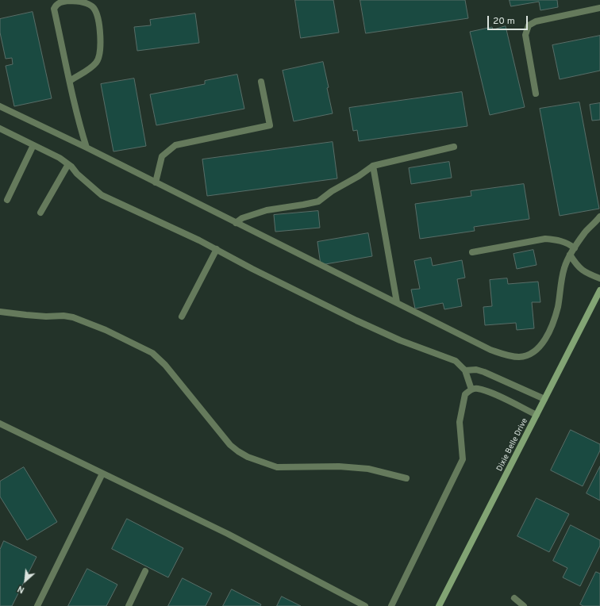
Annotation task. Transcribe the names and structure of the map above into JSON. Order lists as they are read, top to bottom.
{
  "streets": {
    "street": ["Dixie Belle Drive"]
  },
  "scale_bar": "20 m",
  "north": "bottom left"
}
